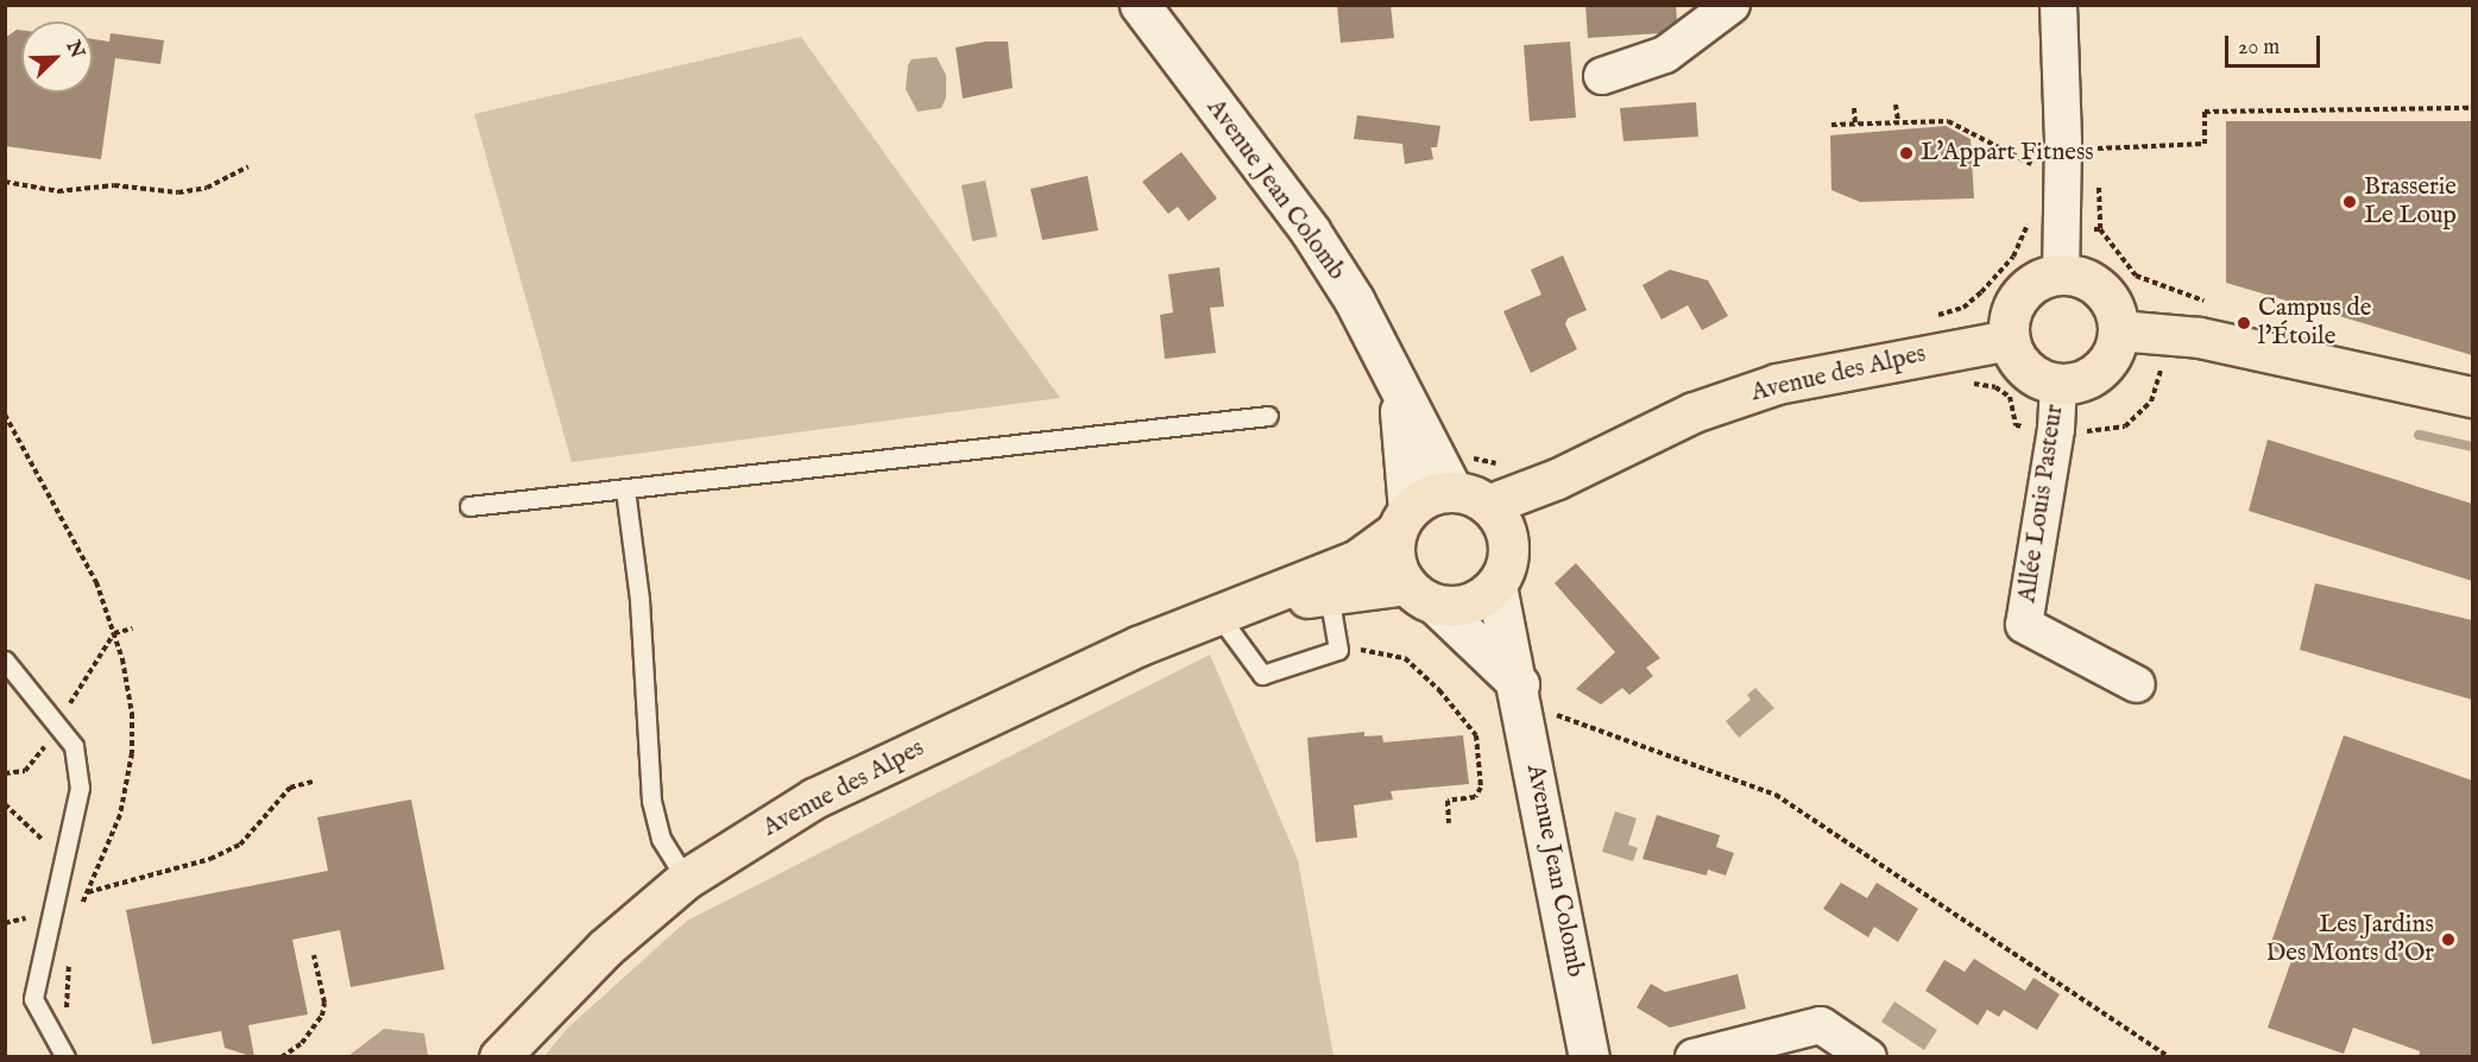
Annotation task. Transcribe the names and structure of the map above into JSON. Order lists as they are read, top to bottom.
{
  "streets": {
    "main road": ["Avenue des Alpes"],
    "street": ["Avenue Jean Colomb", "Allée Louis Pasteur"]
  },
  "crossings": [
    ["Avenue Jean Colomb", "Avenue des Alpes"],
    ["Avenue des Alpes", "Allée Louis Pasteur"]
  ],
  "places": [
    "L'Appart Fitness",
    "Brasserie Le Loup",
    "Campus de l'Étoile",
    "Les Jardins Des Monts d'Or"
  ],
  "scale_bar": "20 m",
  "north": "top right"
}
